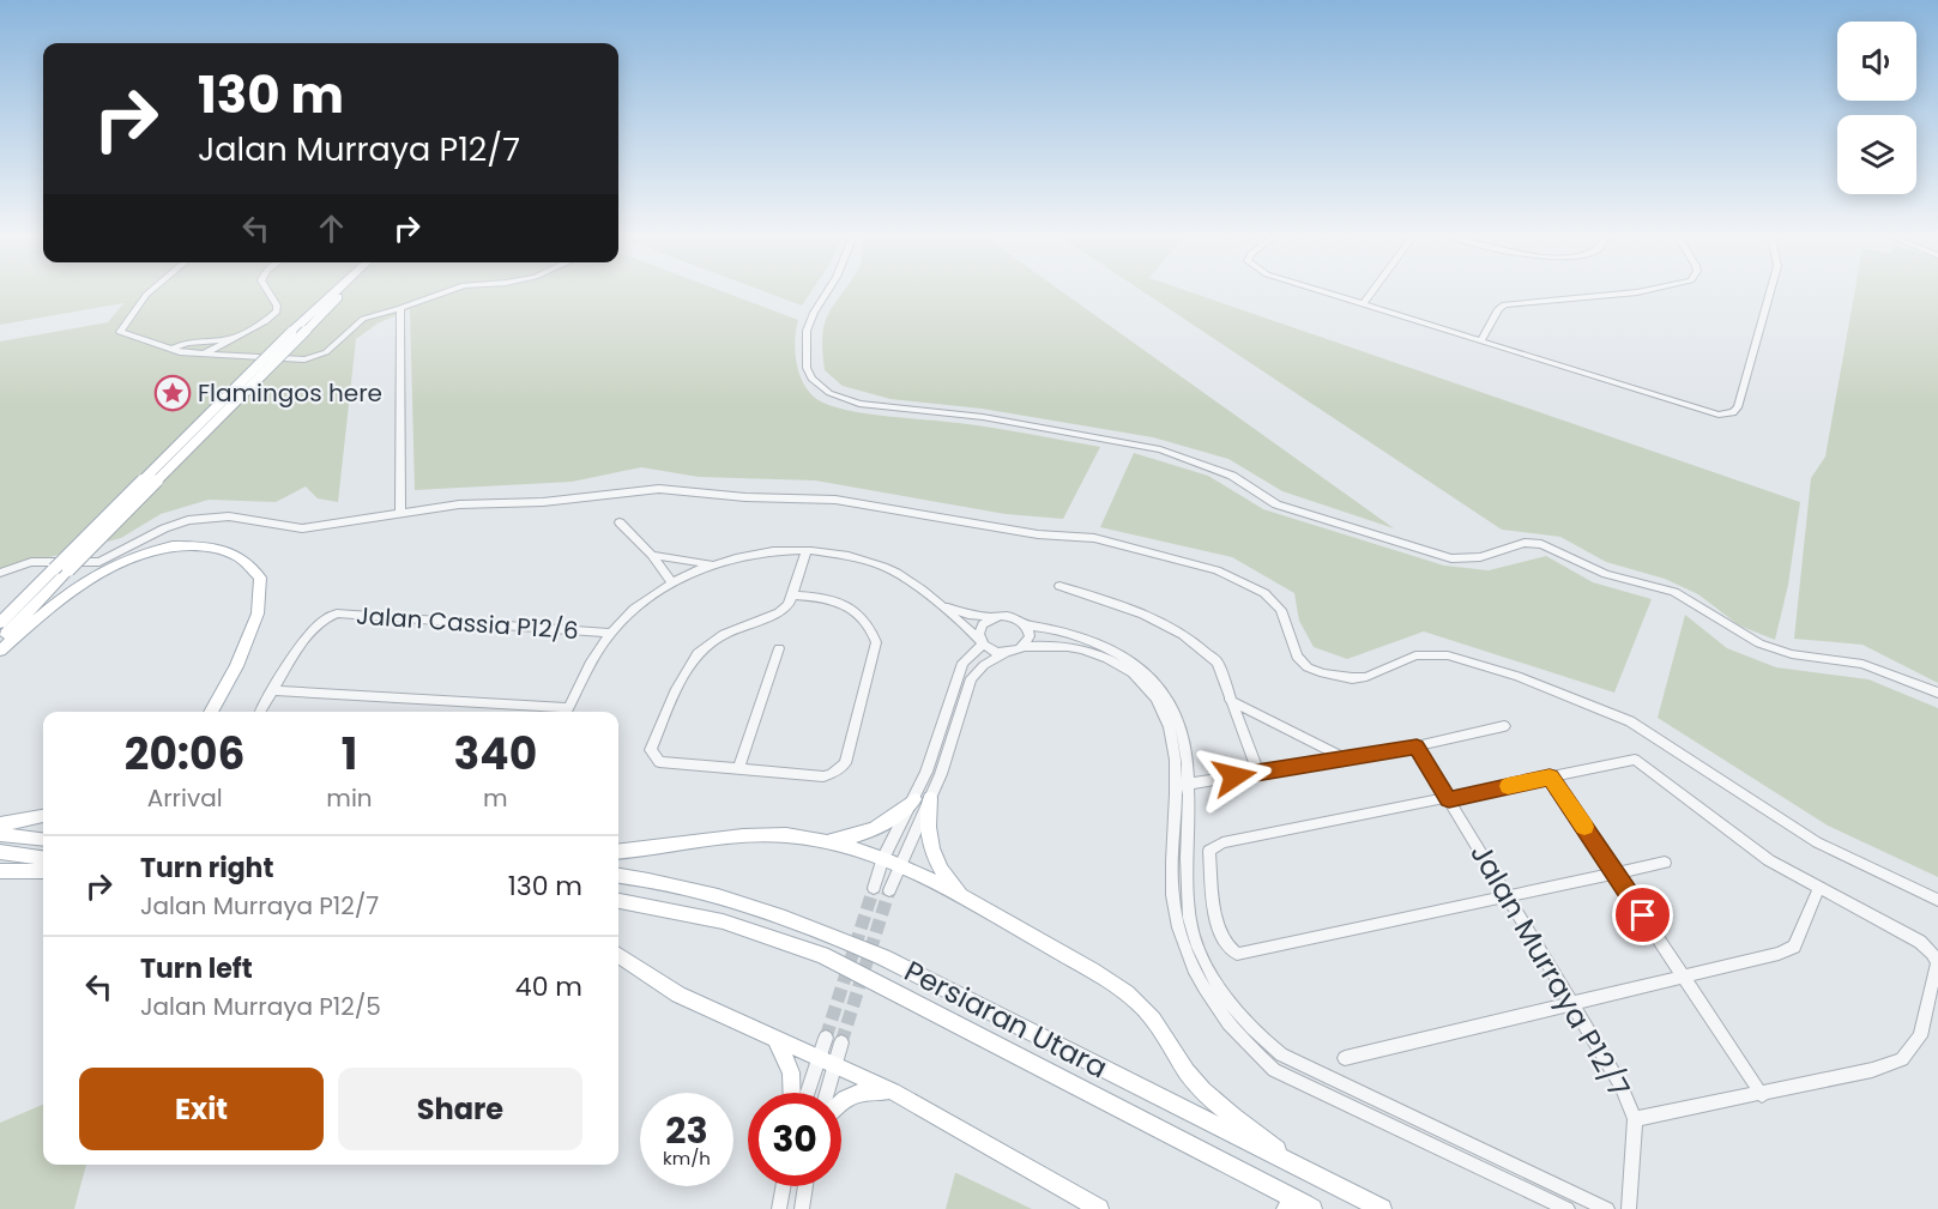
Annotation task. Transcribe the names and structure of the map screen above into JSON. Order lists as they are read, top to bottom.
{
  "streets": {
    "main road": ["Persiaran Utara"],
    "street": ["Jalan Cassia P12/6", "Jalan Murraya P12/7"]
  },
  "places": {
    "place": ["Flamingos here"]
  },
  "page": {
    "turn": ["130 m", "Jalan Murraya P12/7"],
    "eta": [
      "20:06",
      "Arrival",
      "1",
      "min",
      "340",
      "m"
    ],
    "list": [
      {
        "name": "Turn right",
        "note": "Jalan Murraya P12/7",
        "value": "130 m"
      },
      {
        "name": "Turn left",
        "note": "Jalan Murraya P12/5",
        "value": "40 m"
      }
    ],
    "buttons": ["Exit", "Share"],
    "speed": "23 km/h",
    "limit": "30"
  }
}
